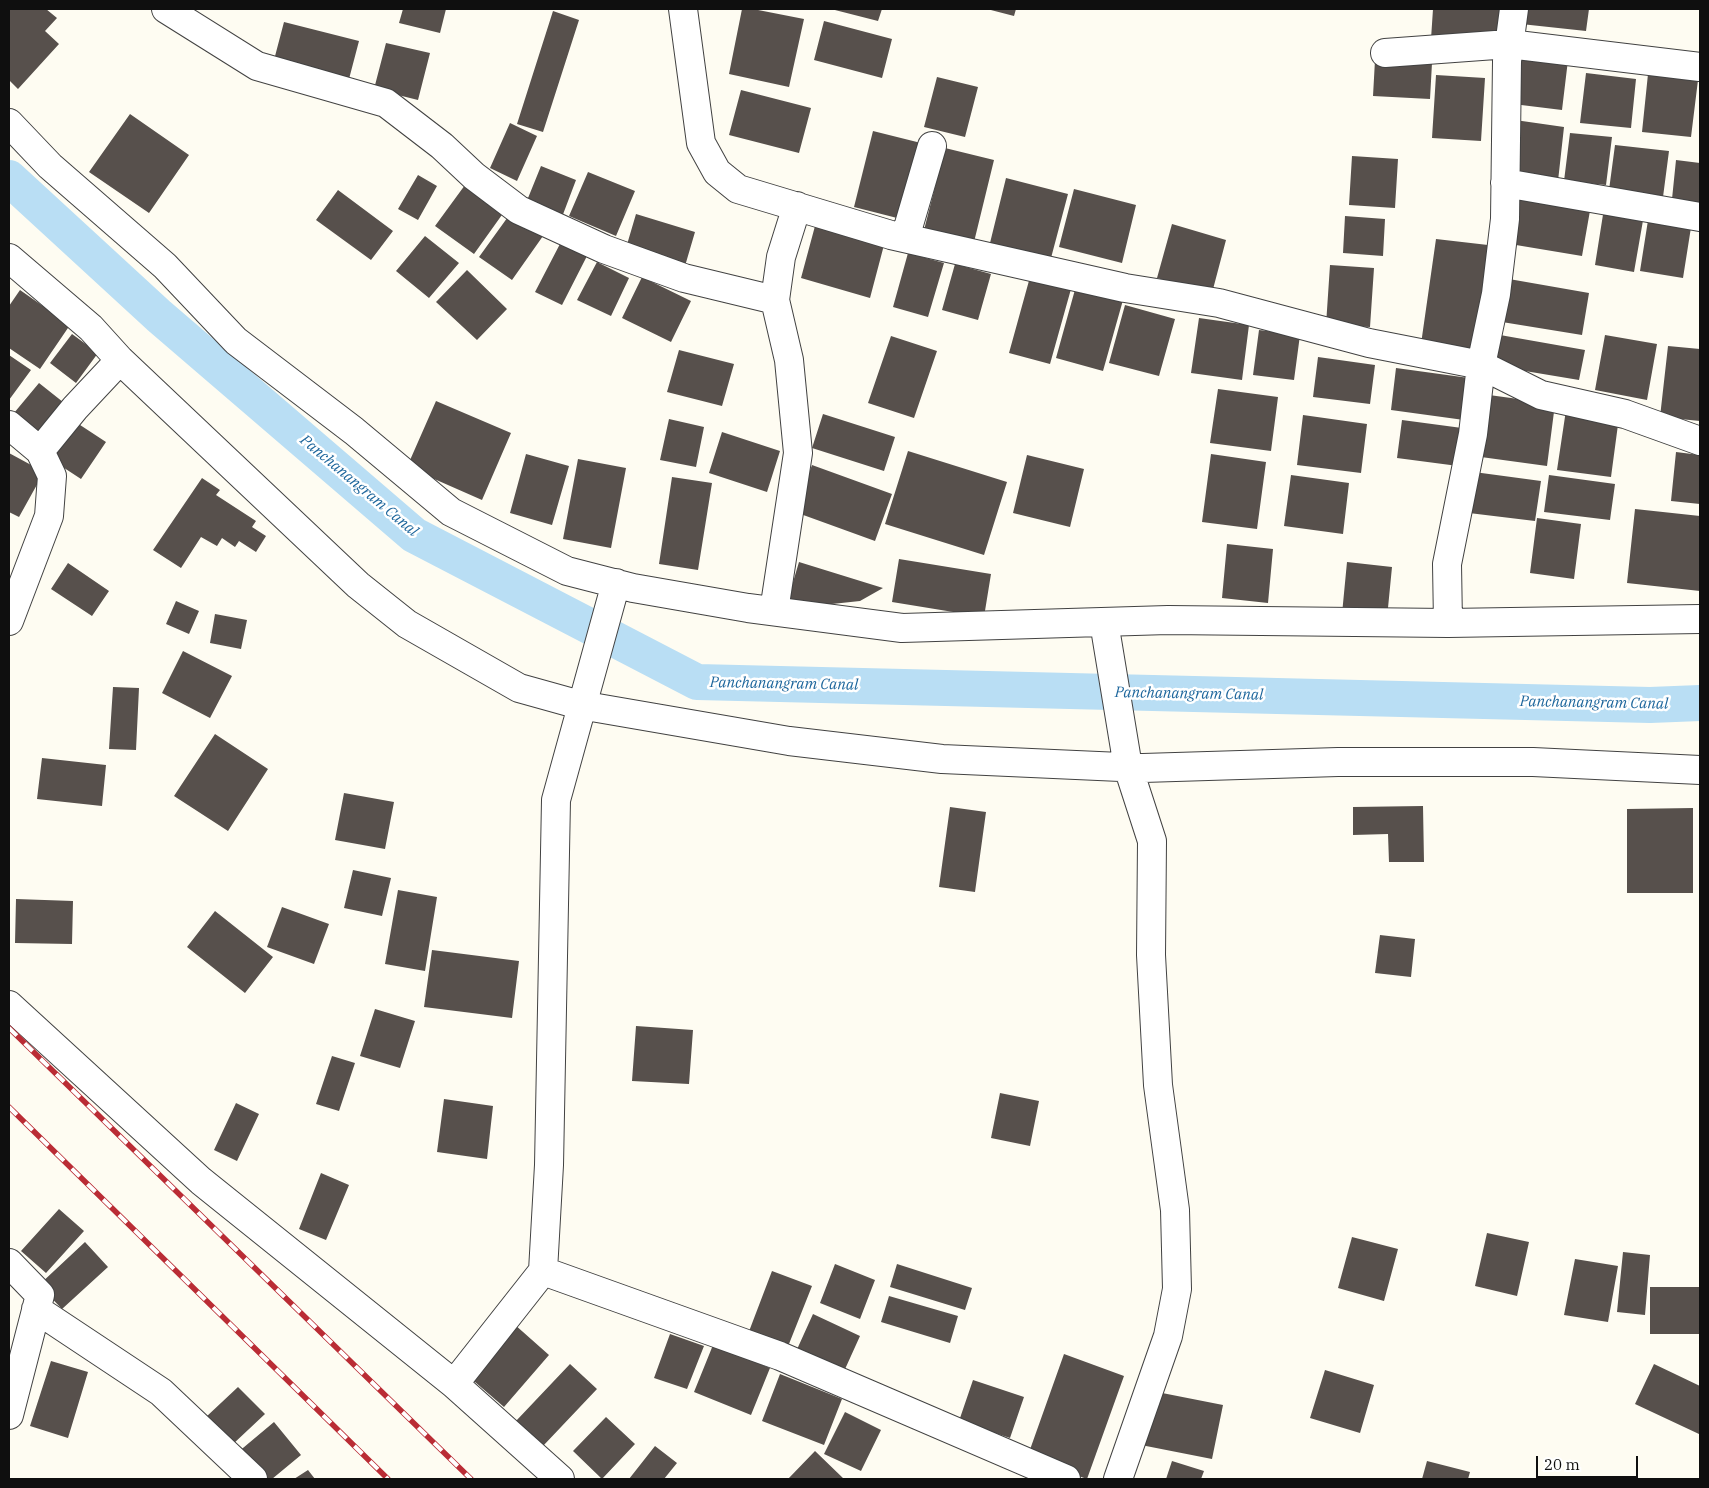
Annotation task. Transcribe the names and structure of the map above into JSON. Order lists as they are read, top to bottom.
{
  "water": ["Panchanangram Canal"],
  "scale_bar": "20 m"
}
